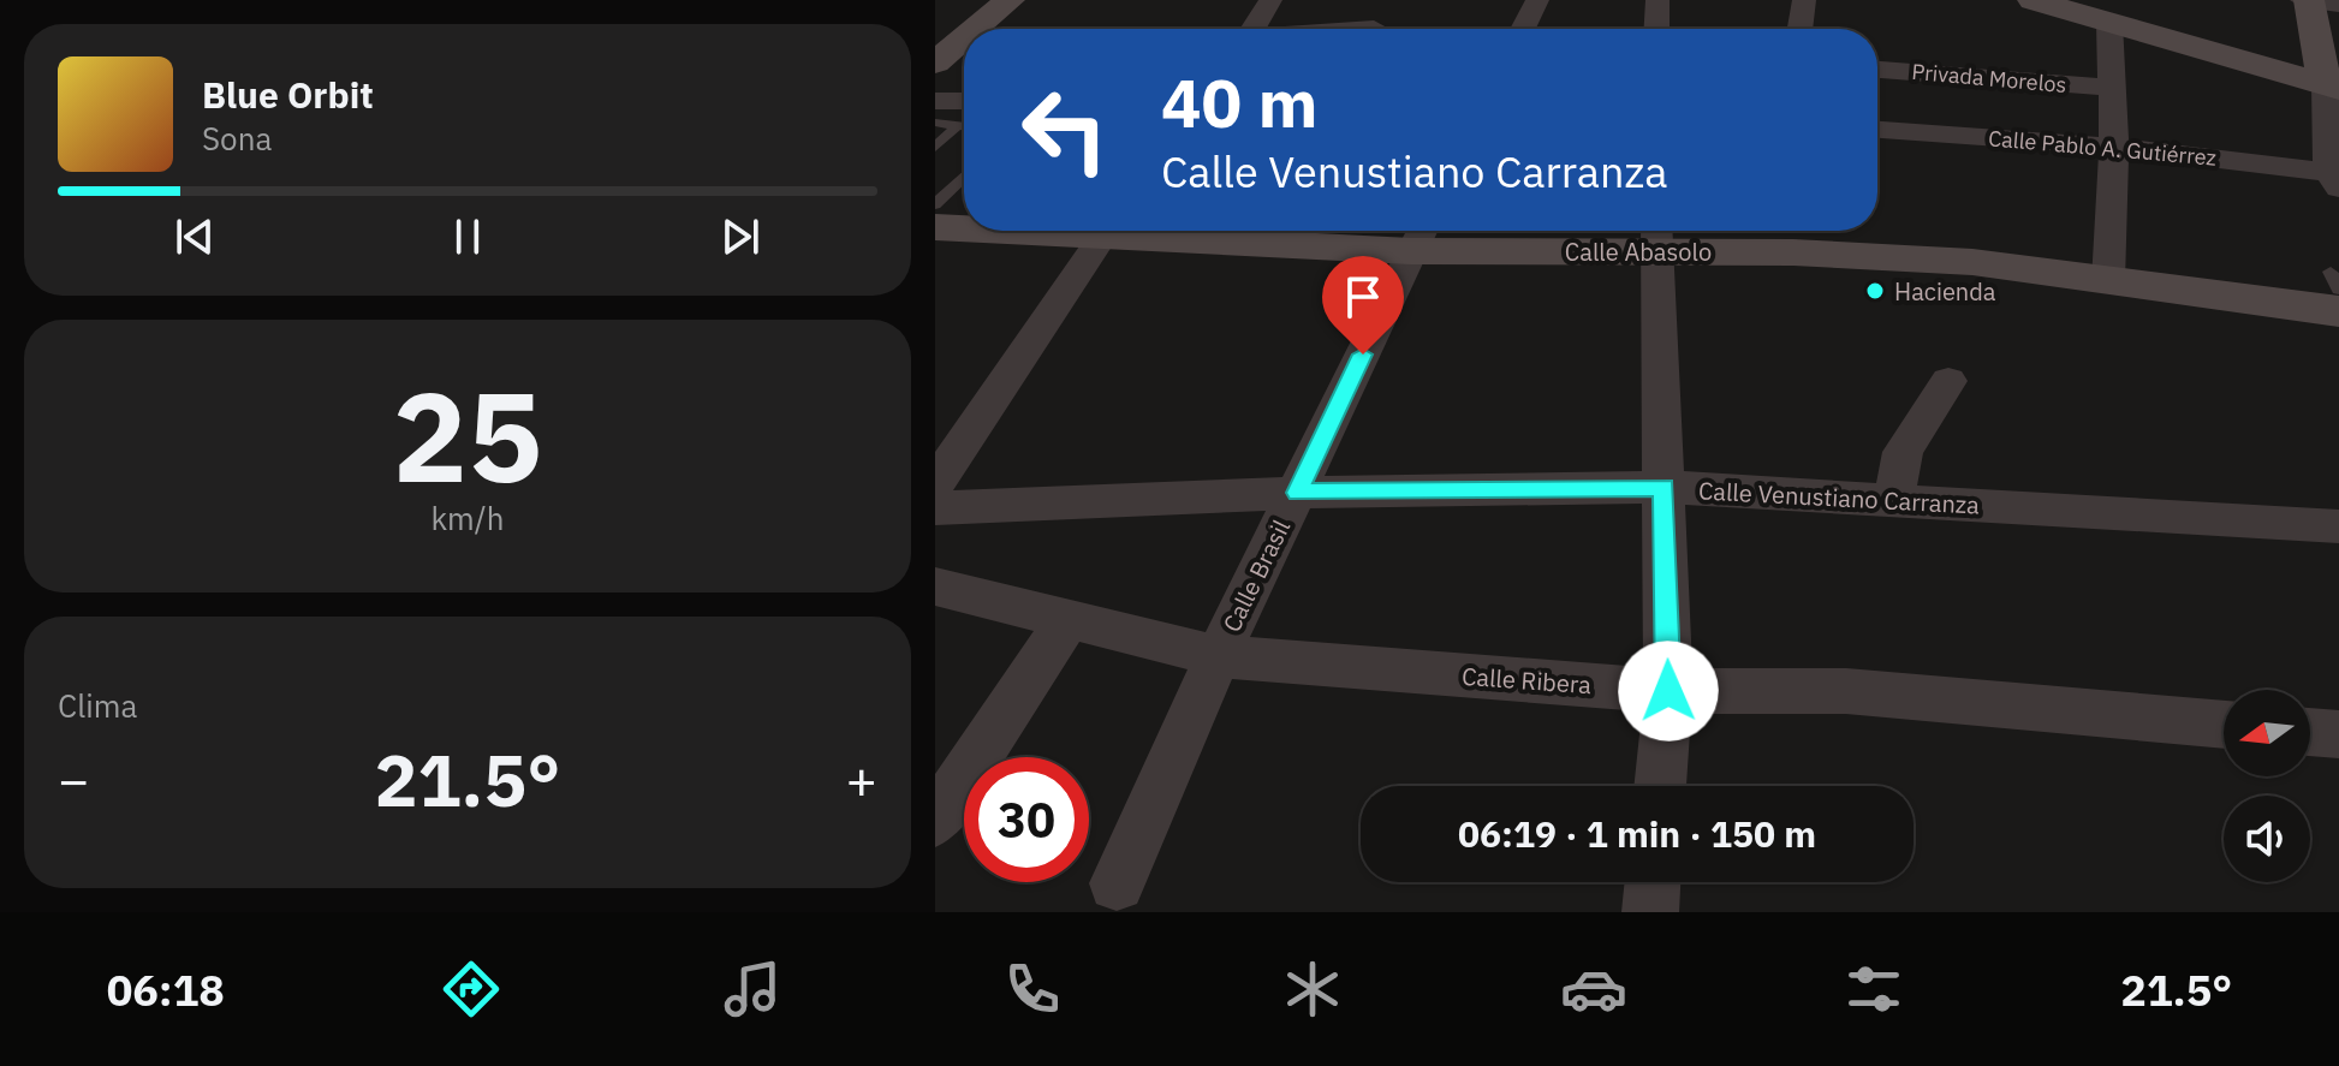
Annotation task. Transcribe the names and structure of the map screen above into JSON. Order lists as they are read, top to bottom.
{
  "streets": {
    "main road": ["Calle Abasolo"],
    "street": [
      "Privada Morelos",
      "Calle Pablo A. Gutiérrez",
      "Calle Venustiano Carranza",
      "Calle Brasil",
      "Calle Ribera"
    ]
  },
  "crossings": [
    ["Calle Abasolo", "Calle Brasil"],
    ["Calle Venustiano Carranza", "Calle Brasil"],
    ["Calle Brasil", "Calle Ribera"]
  ],
  "places": ["Hacienda"],
  "north": "left",
  "page": {
    "turn": ["40 m", "Calle Venustiano Carranza"],
    "song": ["Blue Orbit", "Sona"],
    "tile": [
      ["25", "km/h"],
      "Clima"
    ],
    "heat": ["−", "21.5°", "+"],
    "limit": "30",
    "trip": "06:19 · 1 min · 150 m",
    "tabs": ["06:18", "21.5°"]
  }
}
